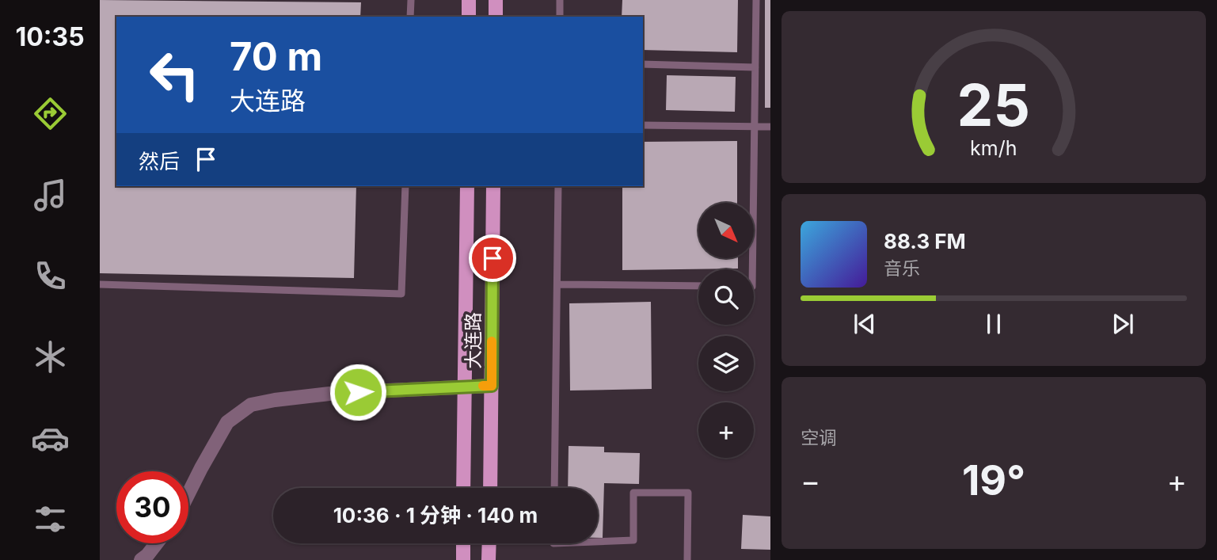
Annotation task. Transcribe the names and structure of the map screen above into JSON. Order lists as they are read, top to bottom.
{
  "streets": {
    "main road": ["大连路"]
  },
  "north": "bottom right",
  "page": {
    "tabs": "10:35",
    "turn": ["70 m", "大连路"],
    "then": "然后",
    "map_buttons": "+",
    "song": ["88.3 FM", "音乐"],
    "tile": "空调",
    "heat": ["−", "19°", "+"],
    "limit": "30",
    "trip": "10:36 · 1 分钟 · 140 m",
    "gauge": ["25", "km/h"]
  }
}
